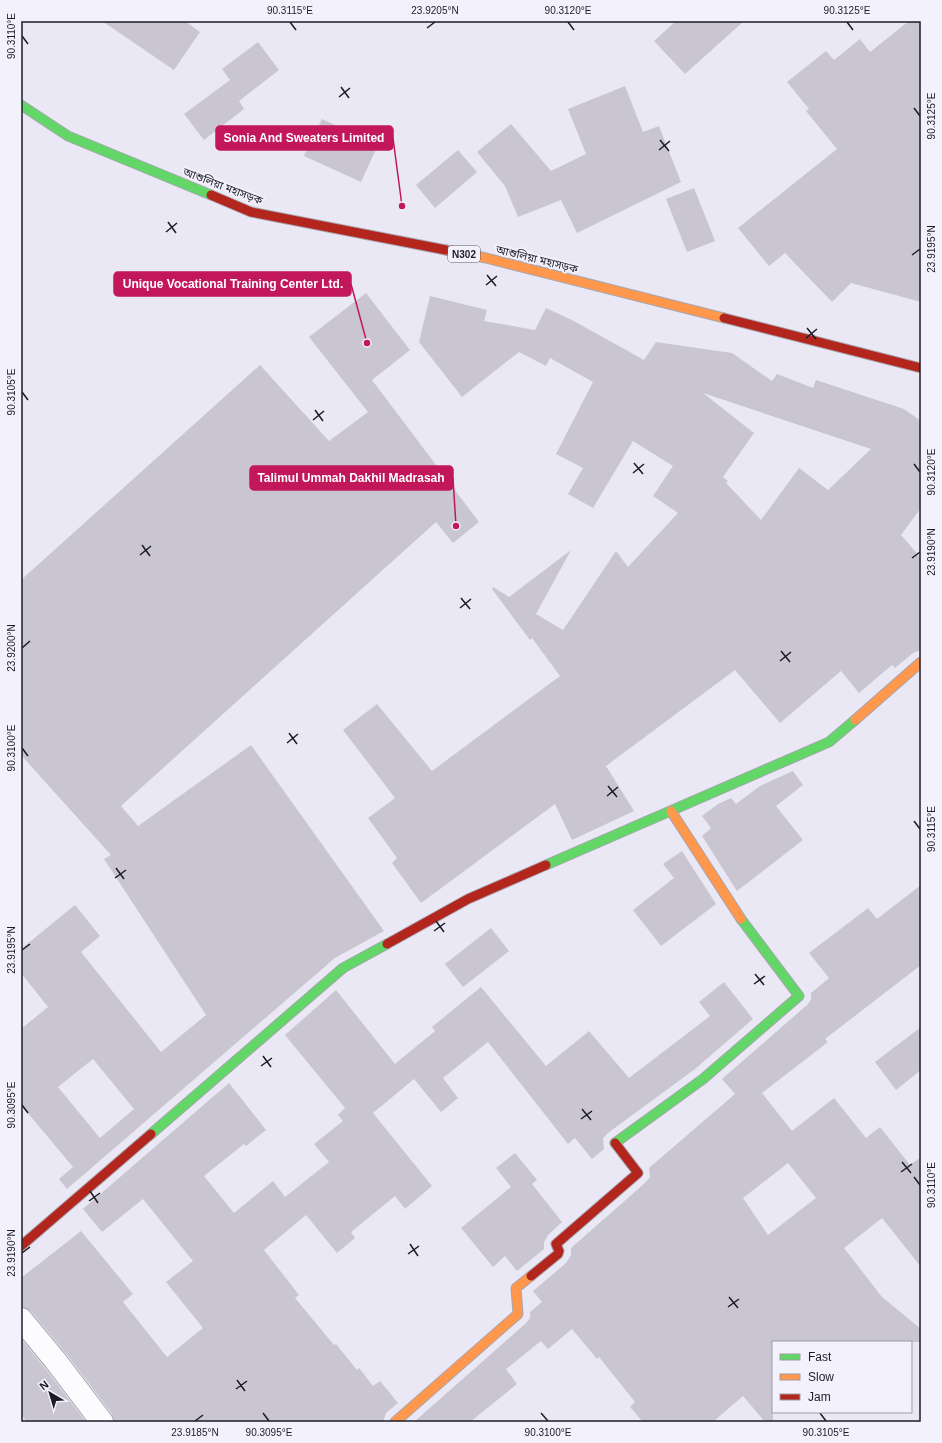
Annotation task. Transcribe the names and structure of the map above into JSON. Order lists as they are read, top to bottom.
{
  "streets": {
    "main road": ["আশুলিয়া মহাসড়ক", "N302"]
  },
  "places": ["Sonia And Sweaters Limited", "Unique Vocational Training Center Ltd.", "Talimul Ummah Dakhil Madrasah"],
  "legend": ["Fast", "Slow", "Jam"],
  "north": "top left",
  "coordinates": [
    "90.3115°E",
    "23.9205°N",
    "90.3120°E",
    "90.3125°E",
    "90.3110°E",
    "23.9195°N",
    "90.3105°E",
    "23.9190°N",
    "23.9200°N",
    "90.3100°E",
    "90.3095°E",
    "23.9185°N"
  ]
}
